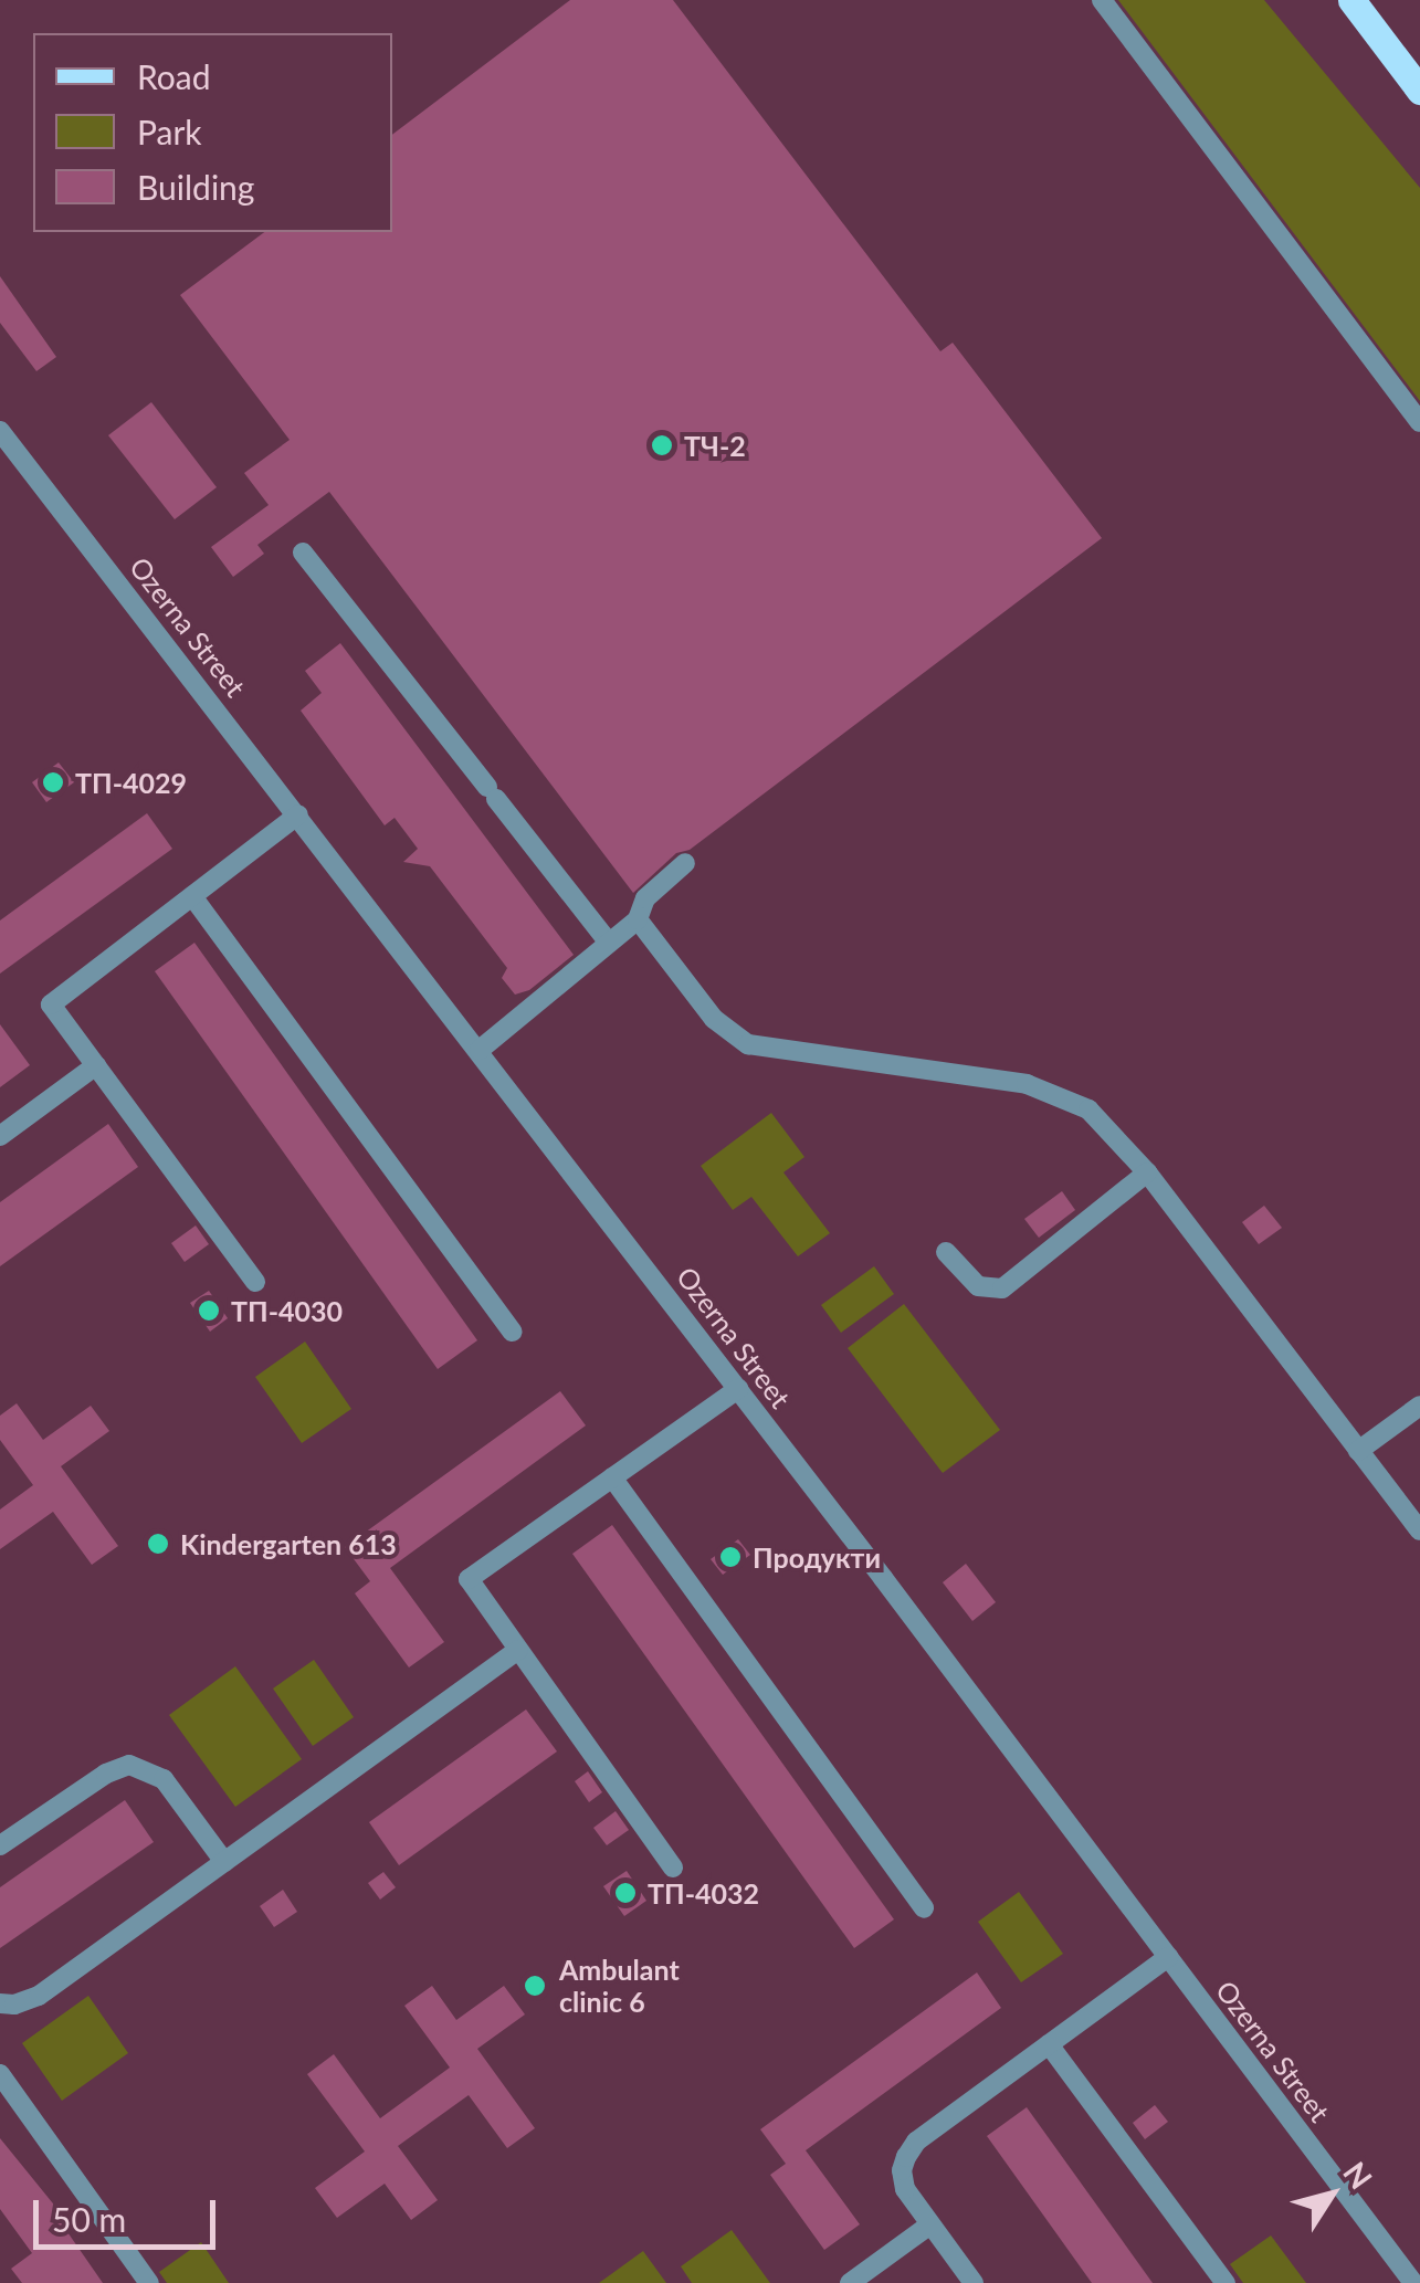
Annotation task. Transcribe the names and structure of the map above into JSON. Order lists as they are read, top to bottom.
{
  "streets": {
    "street": ["Ozerna Street"]
  },
  "places": [
    "ТЧ-2",
    "ТП-4029",
    "ТП-4030",
    "Kindergarten 613",
    "Продукти",
    "ТП-4032",
    "Ambulant clinic 6"
  ],
  "legend": ["Road", "Park", "Building"],
  "scale_bar": "50 m",
  "north": "top right"
}
